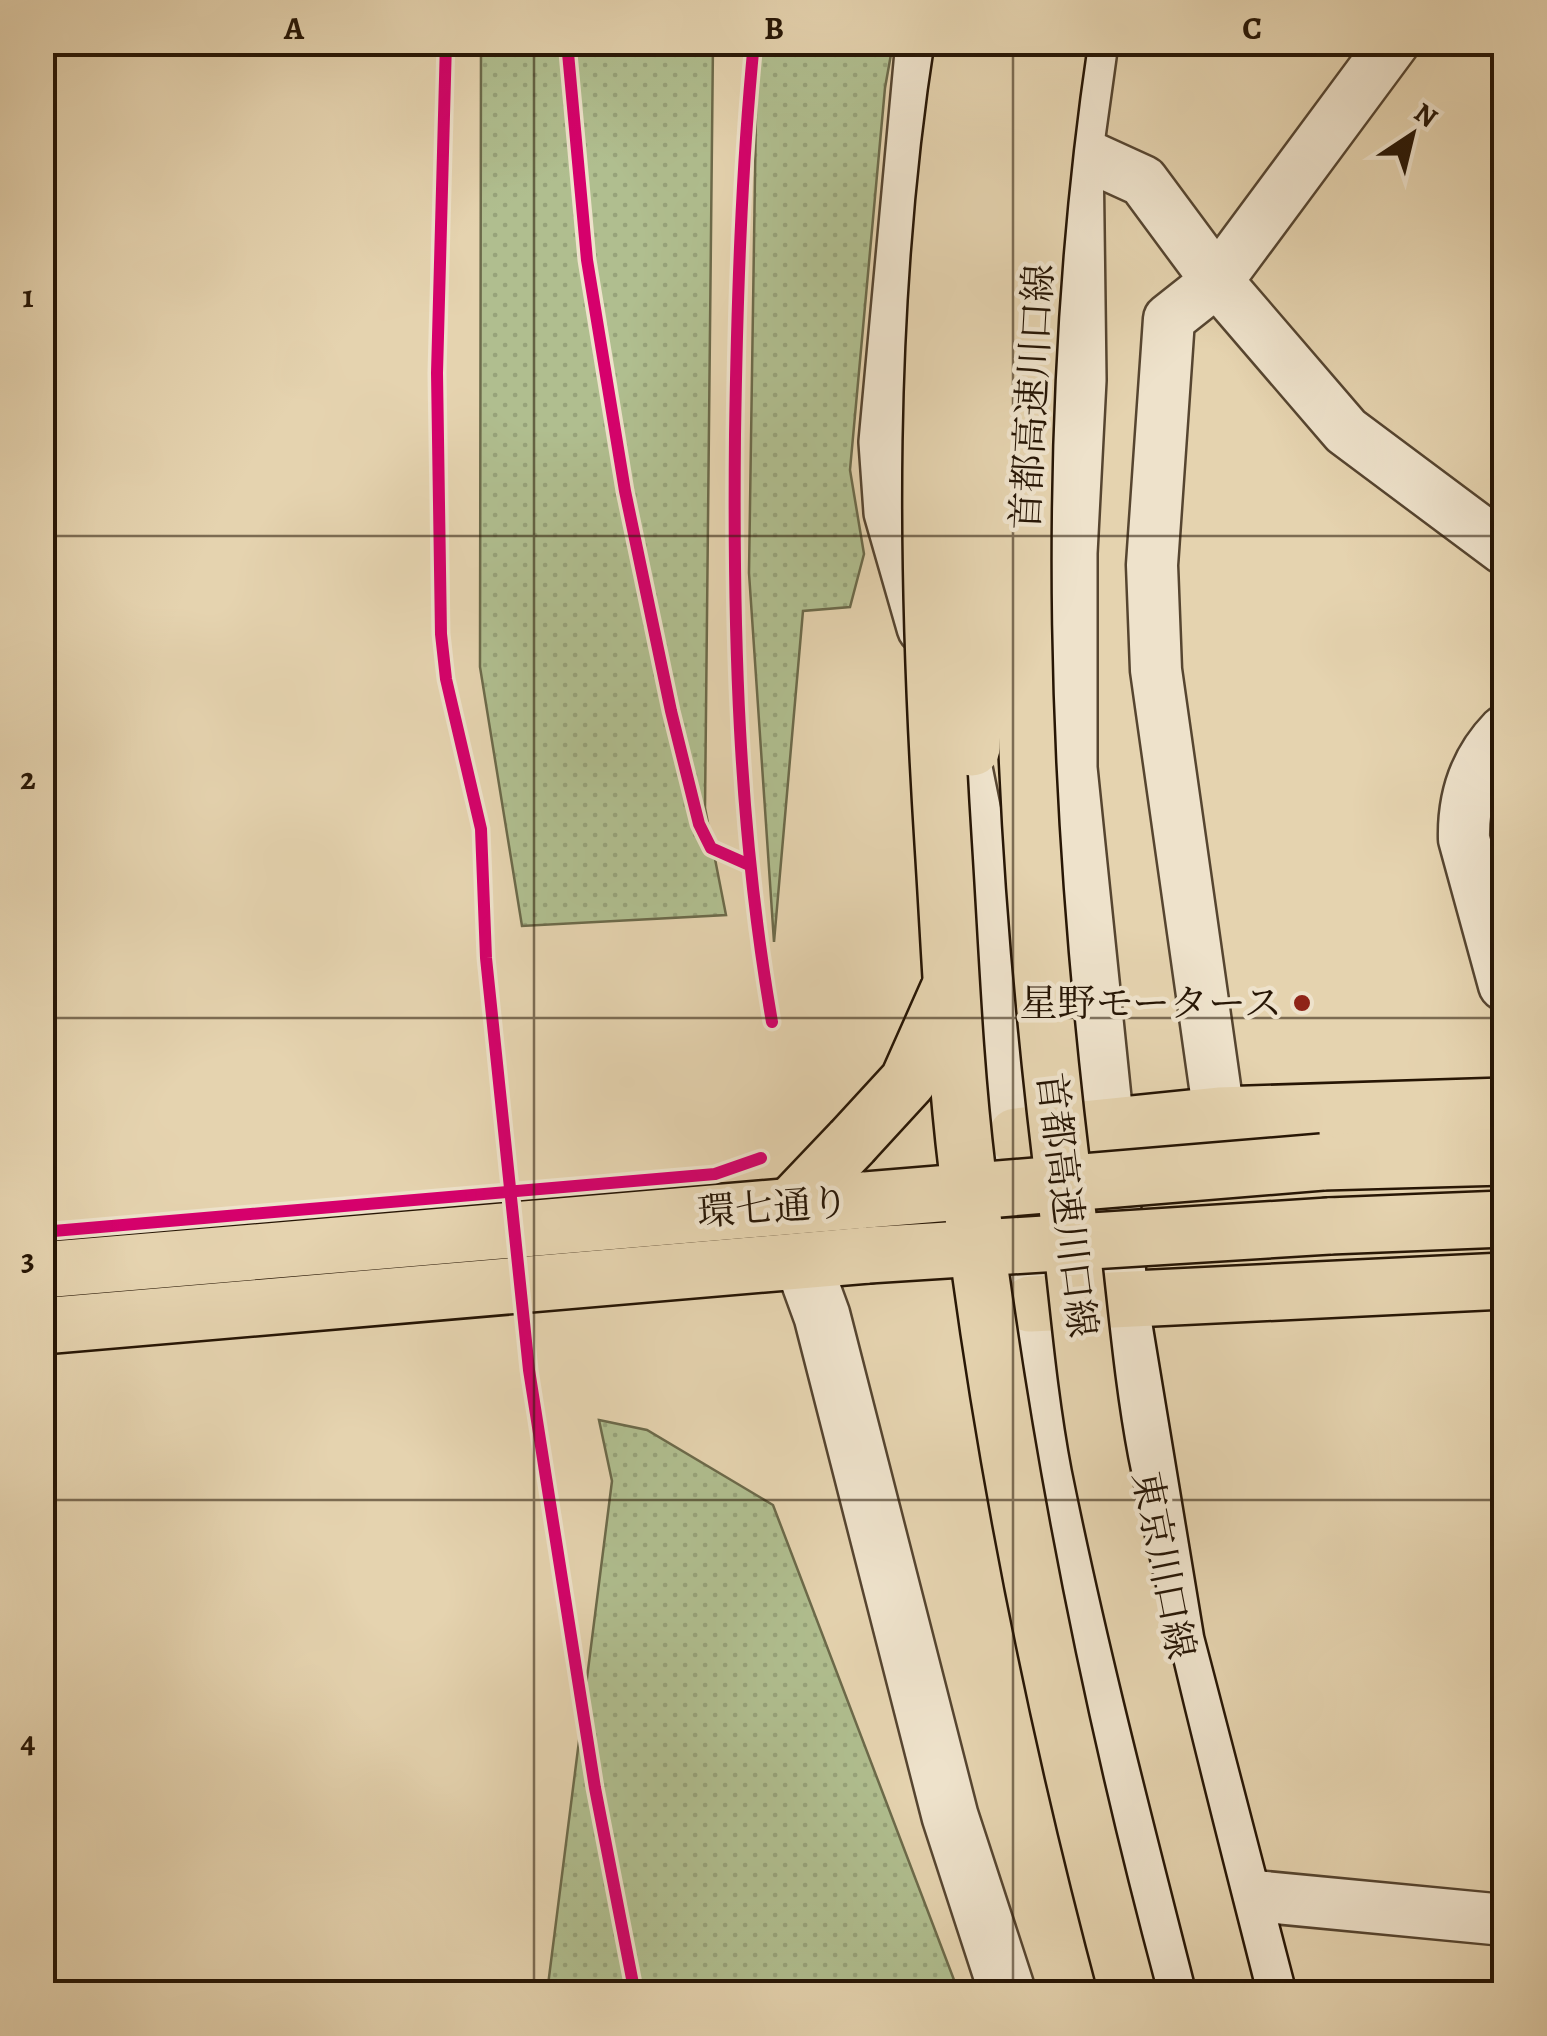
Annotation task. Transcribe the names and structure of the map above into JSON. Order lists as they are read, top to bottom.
{
  "streets": {
    "main road": ["首都高速川口線", "環七通り"],
    "street": ["東京川口線"]
  },
  "places": ["星野モータース"],
  "north": "top right",
  "grid": {
    "columns": ["A", "B", "C"],
    "rows": [
      "1",
      "2",
      "3",
      "4"
    ]
  }
}
